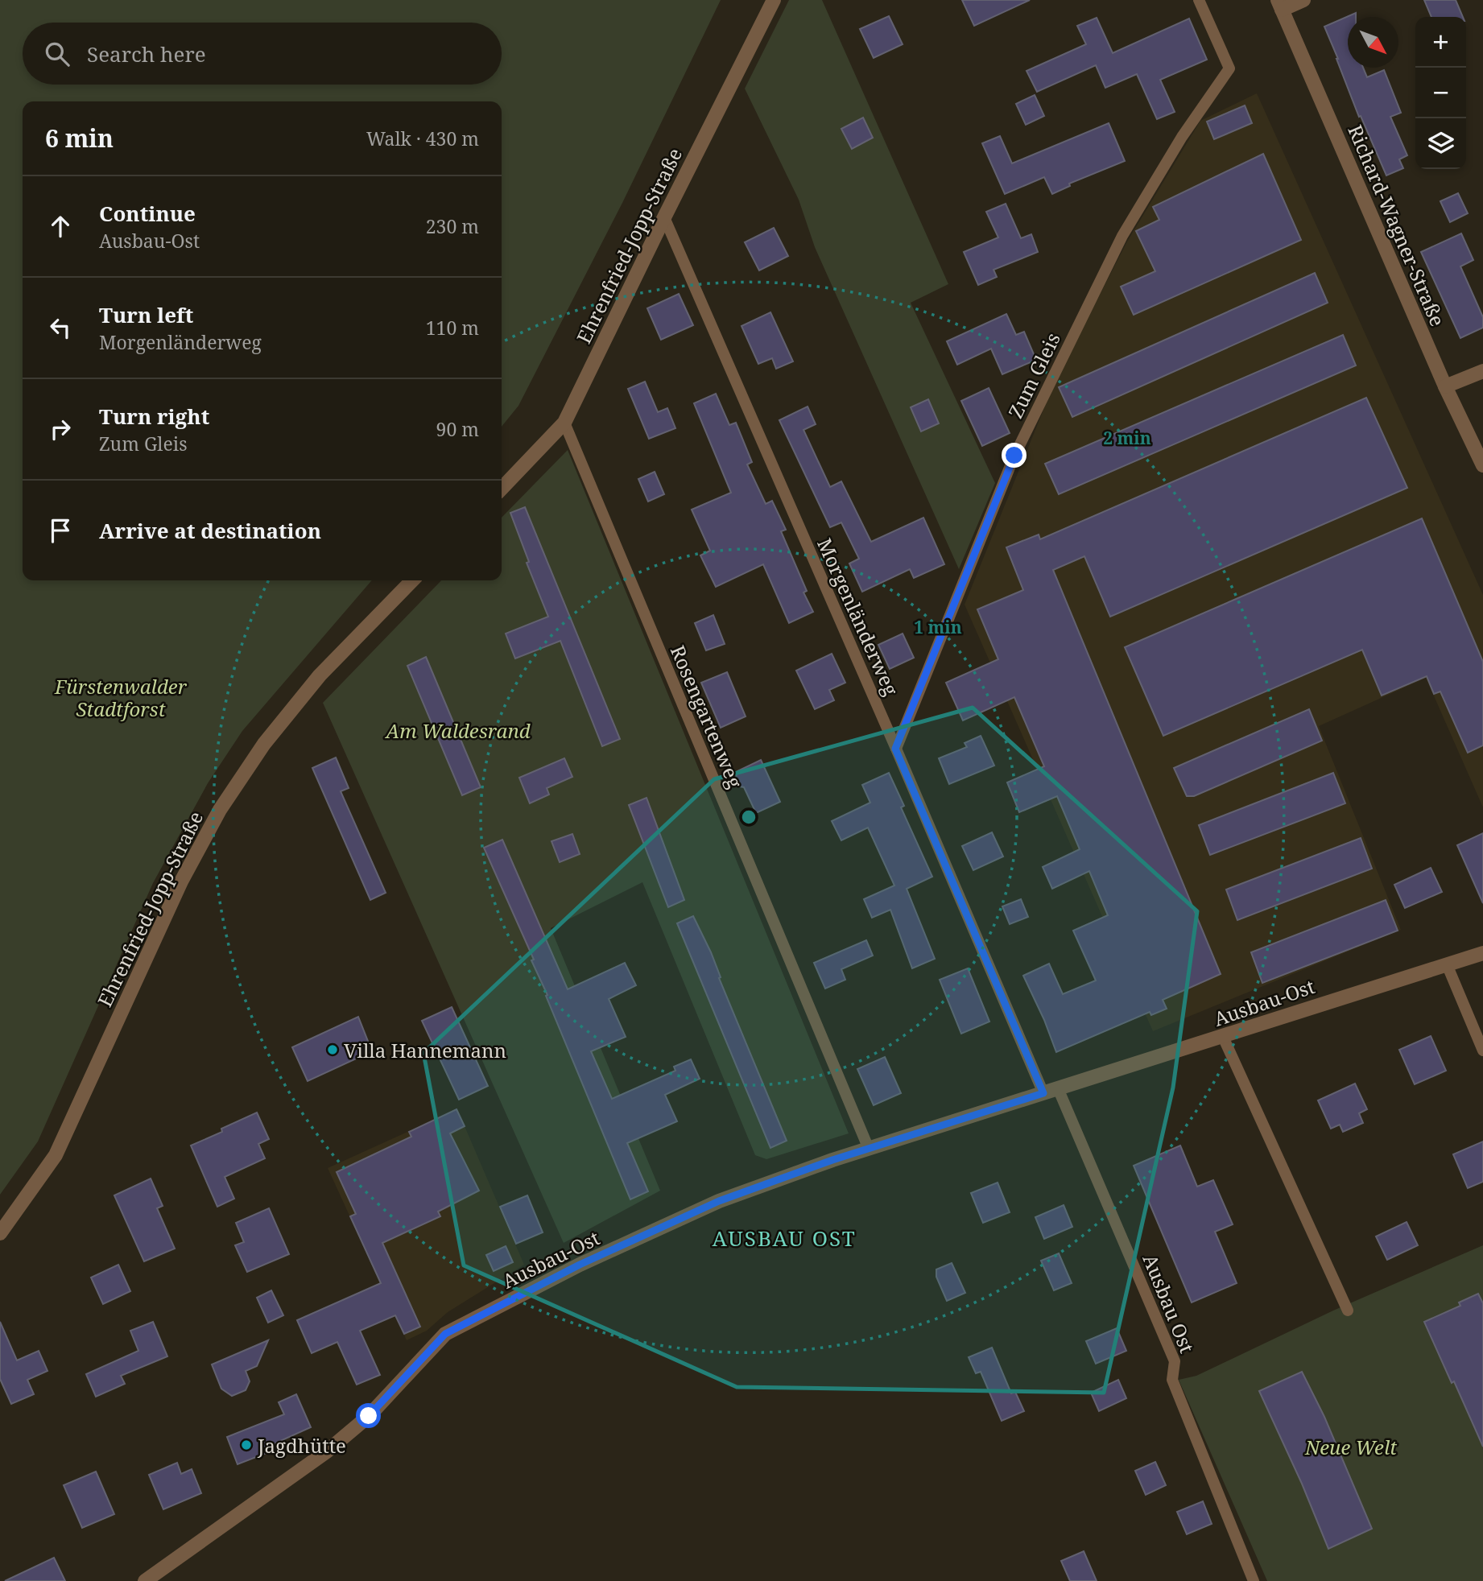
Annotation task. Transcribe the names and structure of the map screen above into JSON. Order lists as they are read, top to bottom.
{
  "streets": {
    "street": ["Richard-Wagner-Straße", "Ehrenfried-Jopp-Straße", "Ausbau-Ost"],
    "lane": [
      "Zum Gleis",
      "Morgenländerweg",
      "Rosengartenweg",
      "Ausbau Ost"
    ]
  },
  "crossings": [
    ["Ehrenfried-Jopp-Straße", "Morgenländerweg"],
    ["Ehrenfried-Jopp-Straße", "Rosengartenweg"],
    ["Zum Gleis", "Morgenländerweg"],
    ["Morgenländerweg", "Ausbau-Ost"],
    ["Rosengartenweg", "Ausbau-Ost"],
    ["Ausbau-Ost", "Ausbau Ost"]
  ],
  "districts": ["AUSBAU OST"],
  "parks": ["Fürstenwalder Stadtforst", "Am Waldesrand", "Neue Welt"],
  "places": ["Villa Hannemann", "Jagdhütte"],
  "north": "bottom right",
  "page": {
    "map_buttons": ["+", "−"],
    "search": "Search here",
    "heading": ["6 min", "Walk · 430 m"],
    "list": [
      ["Continue", "Ausbau-Ost", "230 m"],
      ["Turn left", "Morgenländerweg", "110 m"],
      ["Turn right", "Zum Gleis", "90 m"],
      "Arrive at destination"
    ]
  },
  "rings": ["2 min", "1 min"]
}
